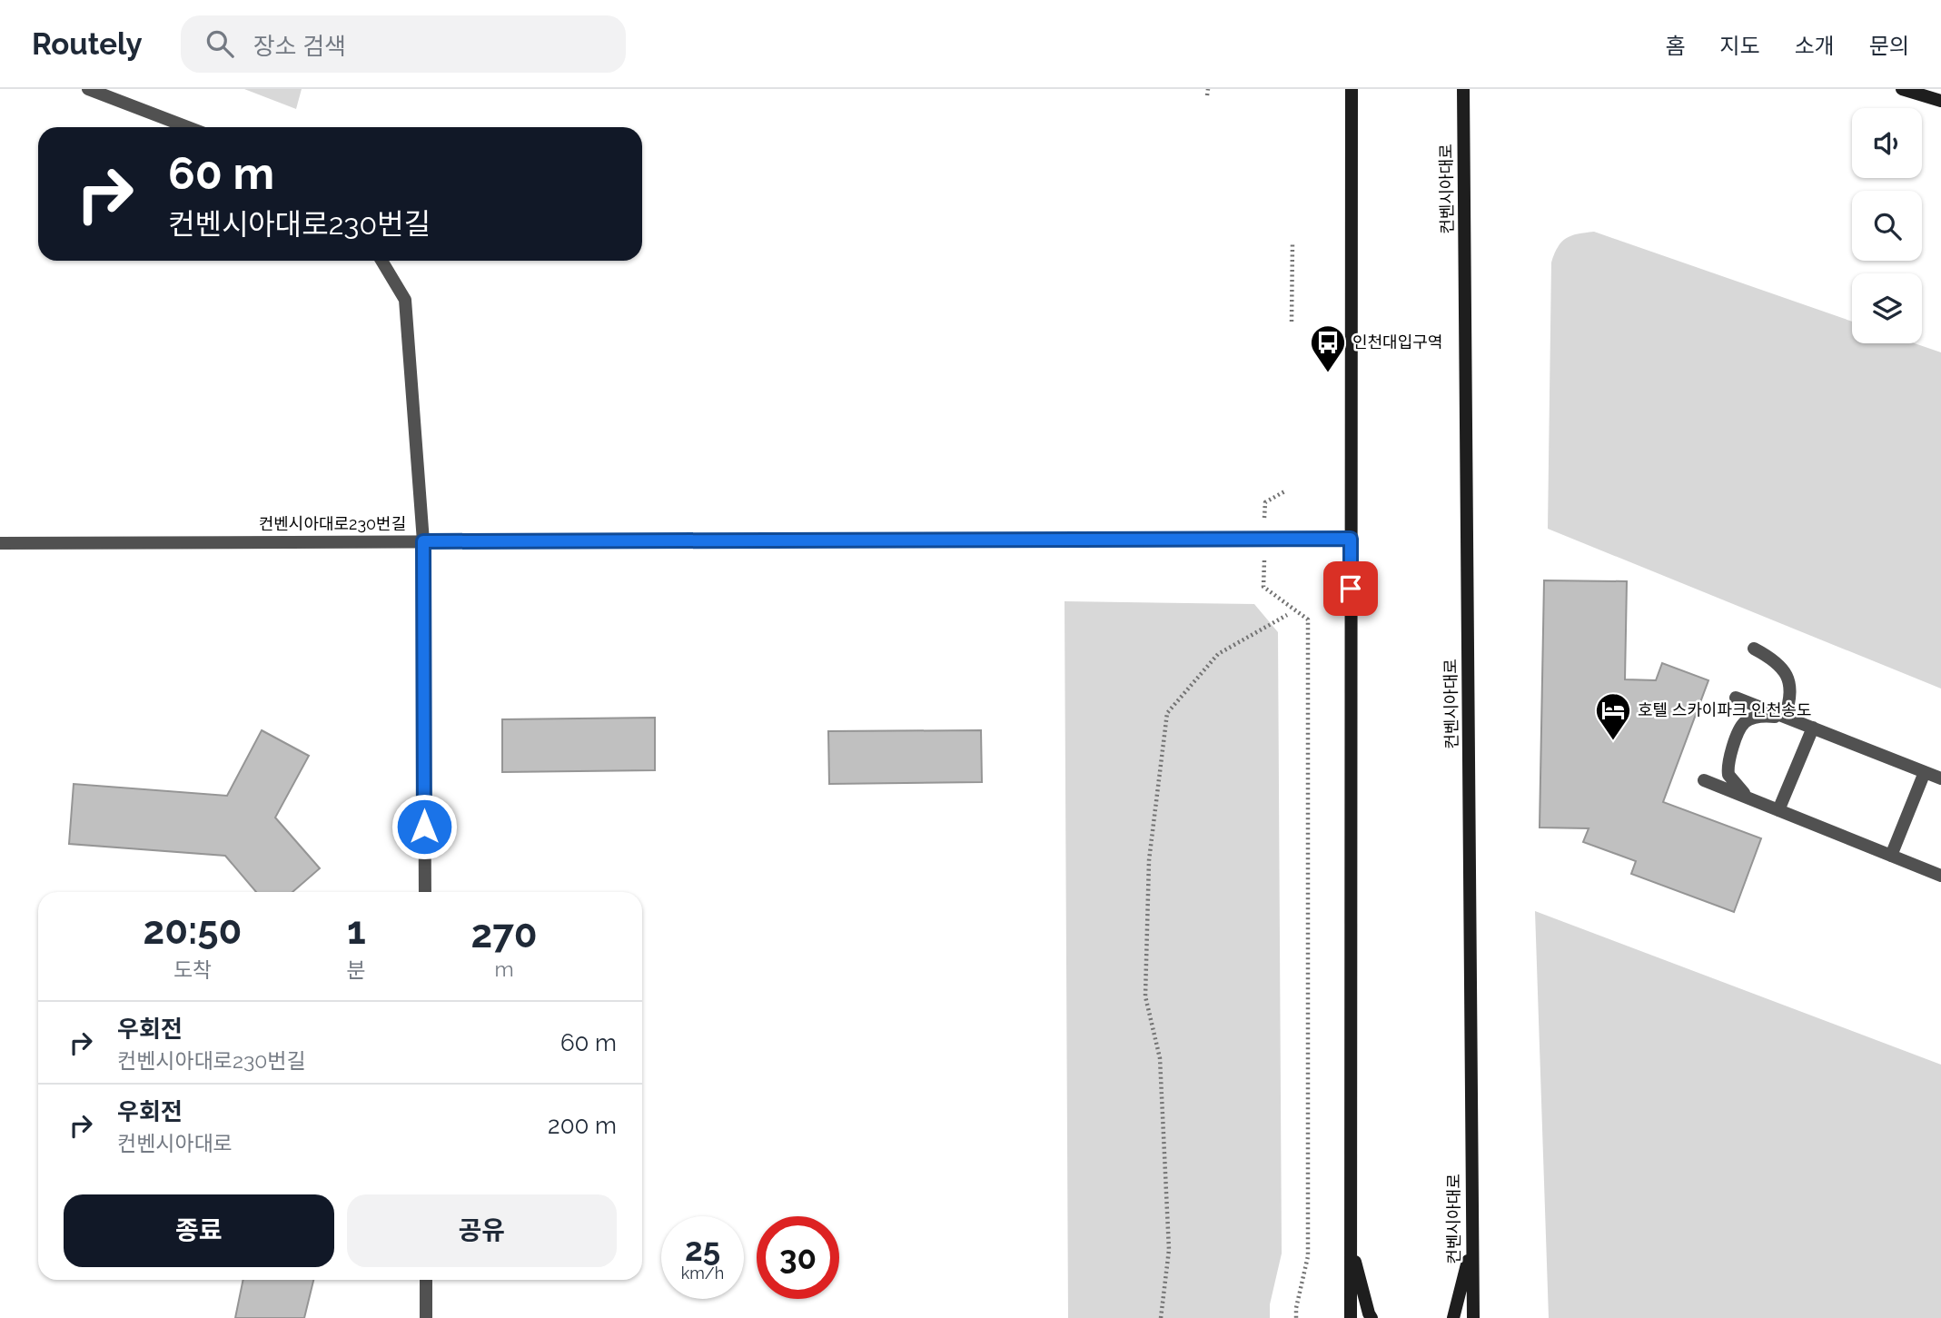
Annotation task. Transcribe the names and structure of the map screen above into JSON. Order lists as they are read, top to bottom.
{
  "streets": {
    "main road": ["컨벤시아대로"],
    "street": ["컨벤시아대로230번길"]
  },
  "places": {
    "bus stop": ["인천대입구역"],
    "hotel": ["호텔 스카이파크 인천송도"]
  },
  "page": {
    "header": "Routely",
    "search": "장소 검색",
    "nav": [
      "홈",
      "지도",
      "소개",
      "문의"
    ],
    "turn": ["60 m", "컨벤시아대로230번길"],
    "eta": [
      "20:50",
      "도착",
      "1",
      "분",
      "270",
      "m"
    ],
    "list": [
      {
        "name": "우회전",
        "note": "컨벤시아대로230번길",
        "value": "60 m"
      },
      {
        "name": "우회전",
        "note": "컨벤시아대로",
        "value": "200 m"
      }
    ],
    "buttons": ["종료", "공유"],
    "speed": "25 km/h",
    "limit": "30"
  }
}
